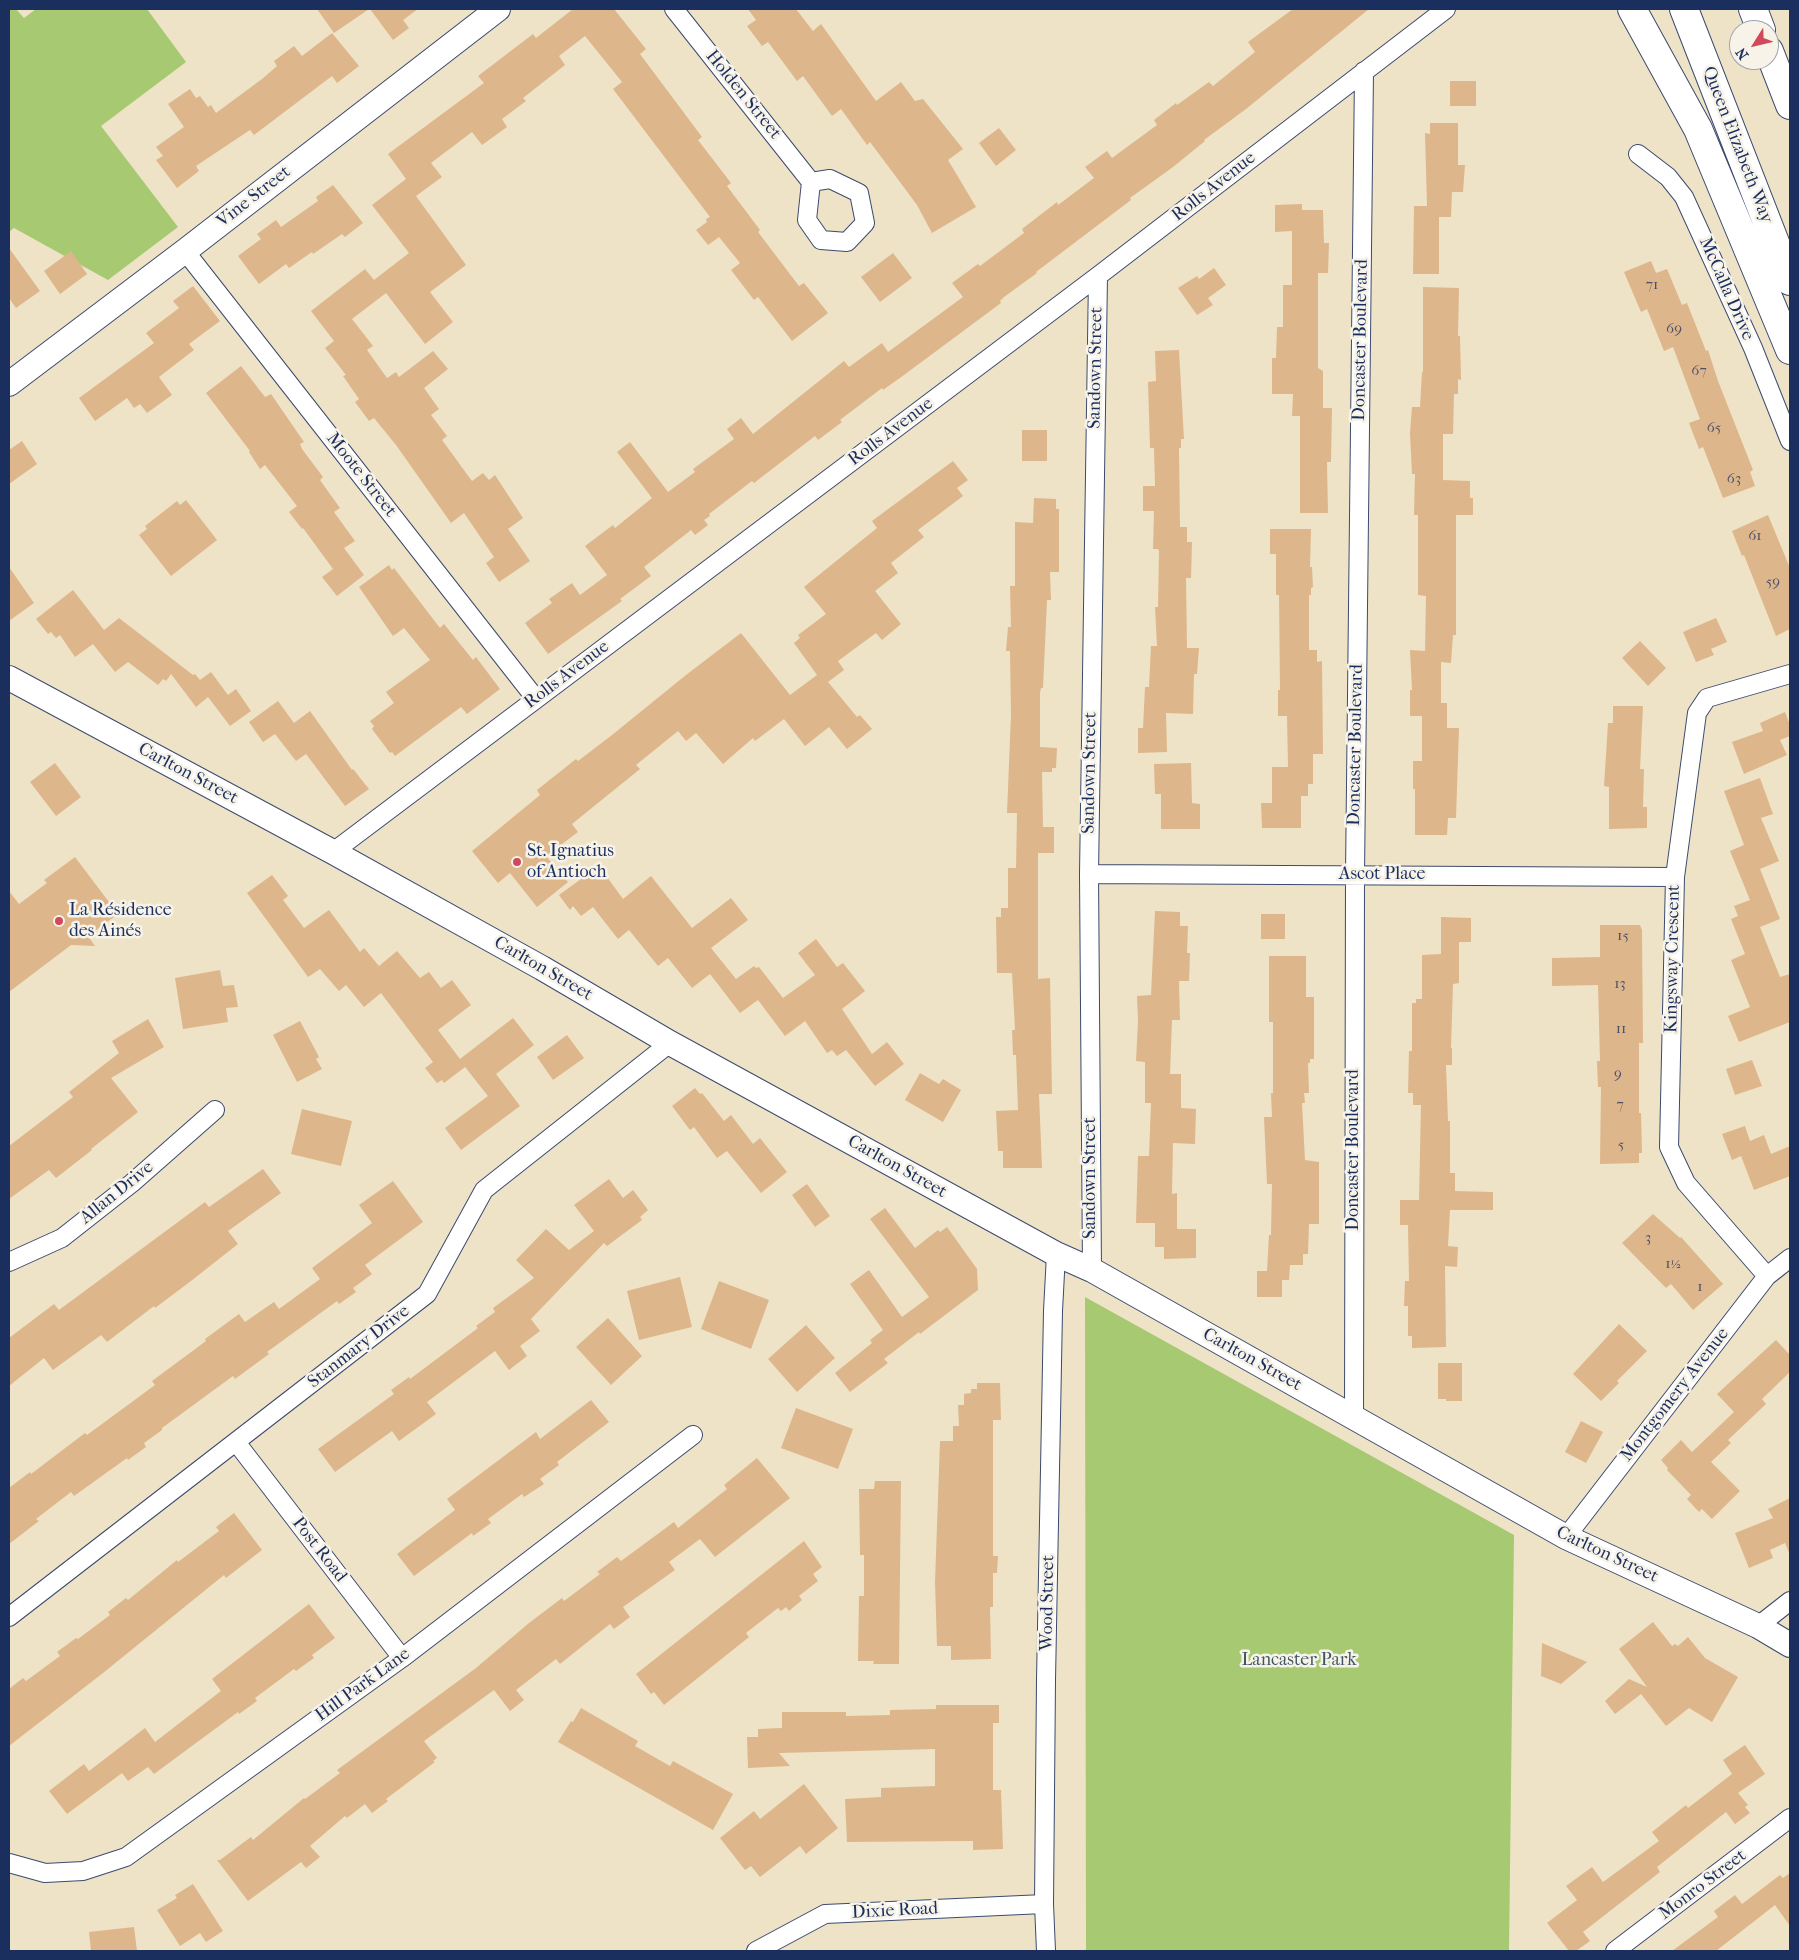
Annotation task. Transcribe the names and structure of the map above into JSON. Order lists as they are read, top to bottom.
{
  "streets": {
    "highway": ["Queen Elizabeth Way"],
    "main road": ["Vine Street", "Carlton Street"],
    "street": [
      "Holden Street",
      "Rolls Avenue",
      "McCalla Drive",
      "Doncaster Boulevard",
      "Sandown Street",
      "Moote Street",
      "Ascot Place",
      "Kingsway Crescent",
      "Allan Drive",
      "Stanmary Drive",
      "Montgomery Avenue",
      "Post Road",
      "Wood Street",
      "Hill Park Lane",
      "Monro Street",
      "Dixie Road"
    ]
  },
  "crossings": [
    ["Rolls Avenue", "Doncaster Boulevard"],
    ["Rolls Avenue", "Sandown Street"],
    ["Rolls Avenue", "Moote Street"],
    ["Rolls Avenue", "Carlton Street"],
    ["Vine Street", "Moote Street"],
    ["Doncaster Boulevard", "Carlton Street"],
    ["Doncaster Boulevard", "Ascot Place"],
    ["Sandown Street", "Carlton Street"],
    ["Sandown Street", "Ascot Place"],
    ["Carlton Street", "Stanmary Drive"],
    ["Carlton Street", "Montgomery Avenue"],
    ["Carlton Street", "Wood Street"],
    ["Ascot Place", "Kingsway Crescent"],
    ["Kingsway Crescent", "Montgomery Avenue"],
    ["Stanmary Drive", "Post Road"],
    ["Post Road", "Hill Park Lane"],
    ["Wood Street", "Dixie Road"]
  ],
  "parks": ["Lancaster Park"],
  "places": ["St. Ignatius of Antioch", "La Résidence des Ainés"],
  "house_numbers": [
    "71",
    "69",
    "67",
    "65",
    "63",
    "61",
    "59",
    "15",
    "13",
    "11",
    "9",
    "7",
    "5",
    "3",
    "1½",
    "1"
  ],
  "north": "bottom left"
}
